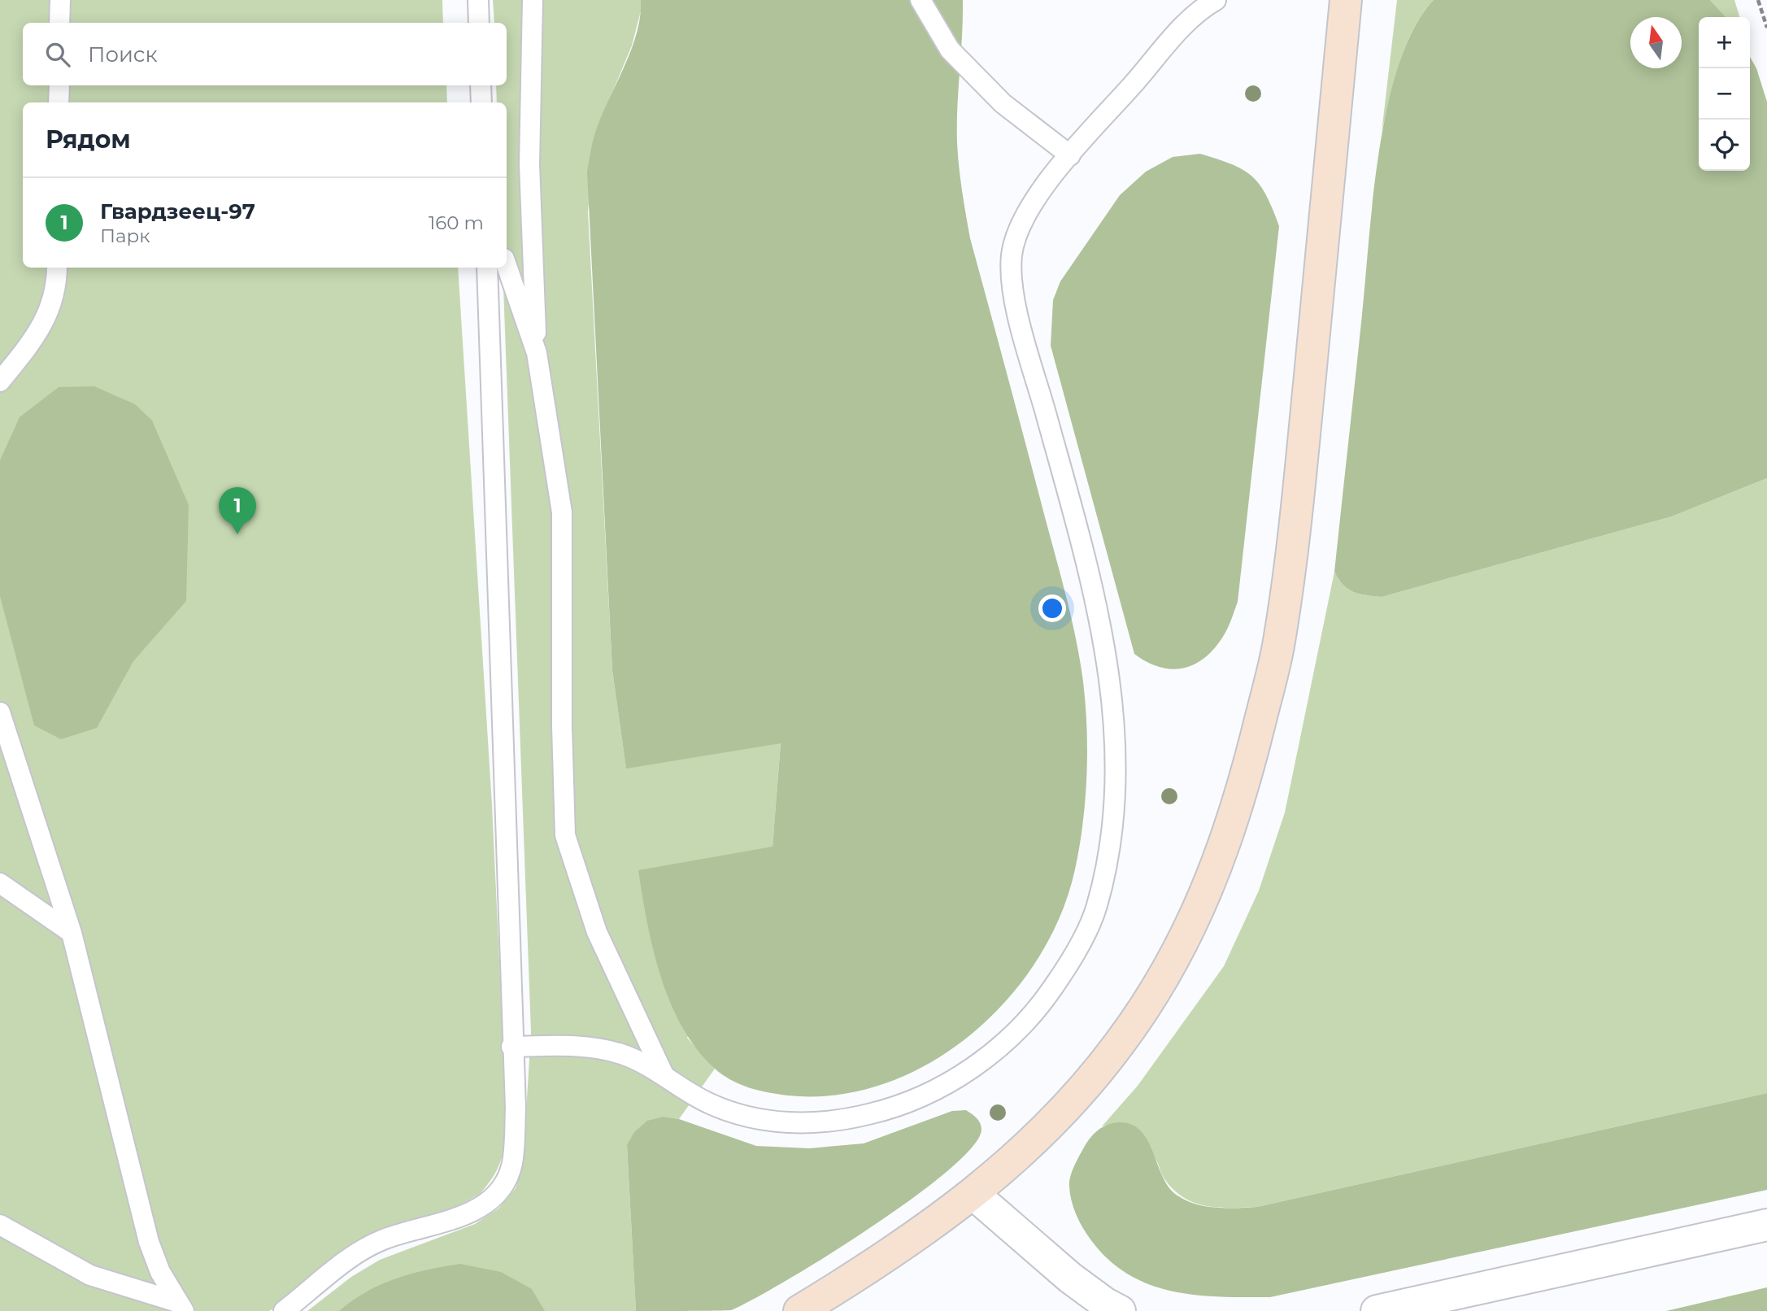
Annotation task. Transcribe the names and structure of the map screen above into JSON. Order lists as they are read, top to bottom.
{
  "north": "top",
  "page": {
    "map_buttons": ["+", "−"],
    "search": "Поиск",
    "heading": "Рядом",
    "list": [
      {
        "mark": "1",
        "name": "Гвардзеец-97",
        "note": "Парк",
        "value": "160 m"
      }
    ],
    "pins": "1"
  }
}
